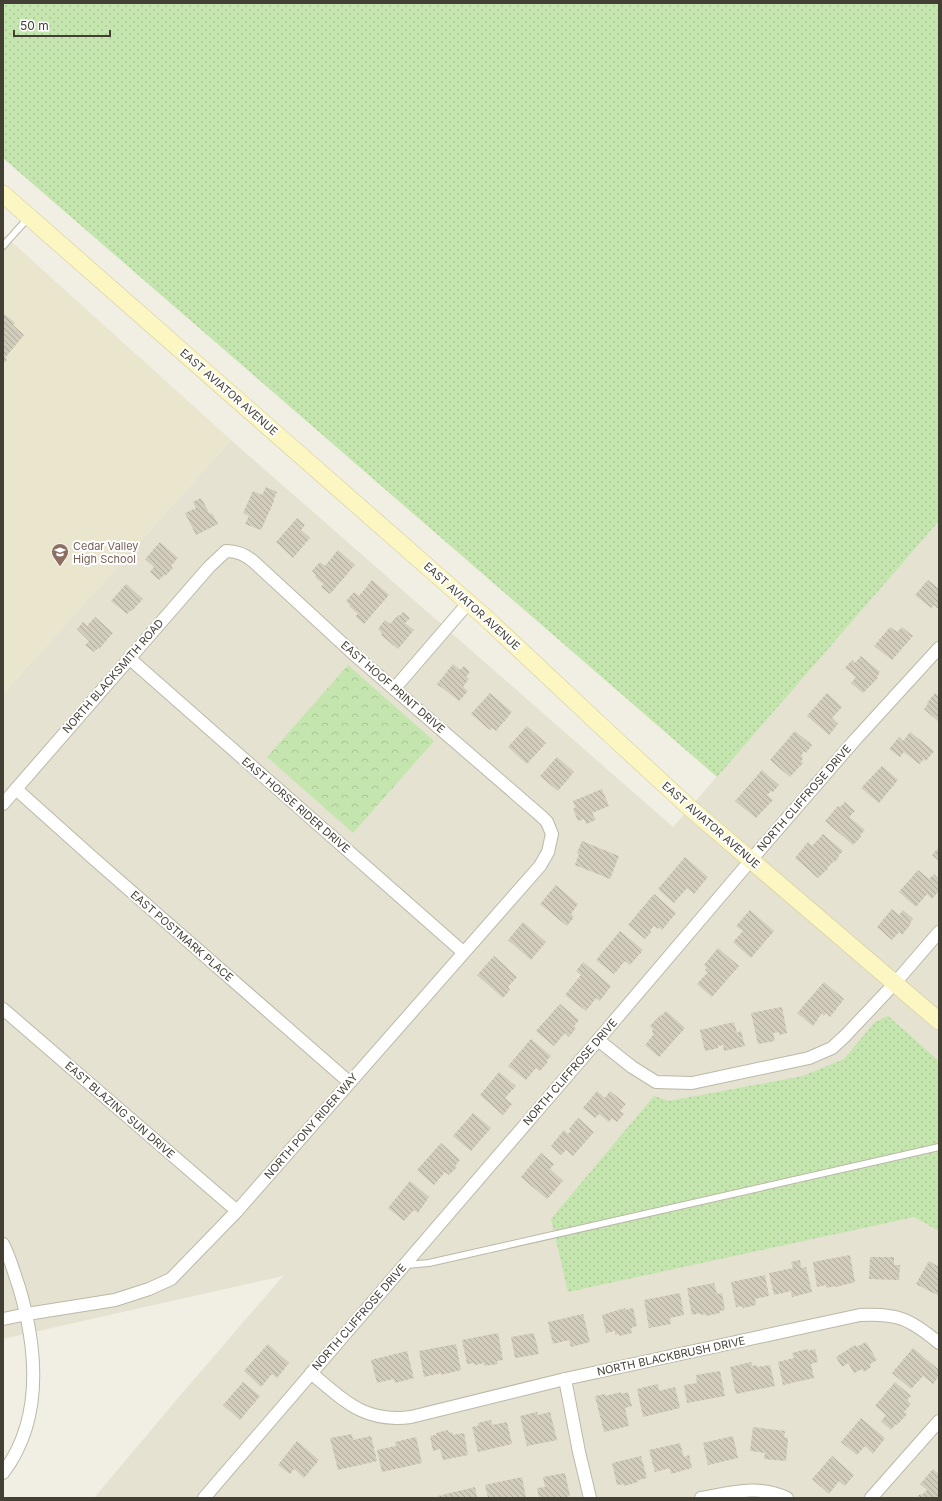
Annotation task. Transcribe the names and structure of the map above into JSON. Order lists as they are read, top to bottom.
{
  "streets": {
    "street": [
      "EAST AVIATOR AVENUE",
      "NORTH BLACKSMITH ROAD",
      "EAST HOOF PRINT DRIVE",
      "NORTH CLIFFROSE DRIVE",
      "EAST HORSE RIDER DRIVE",
      "EAST POSTMARK PLACE",
      "EAST BLAZING SUN DRIVE",
      "NORTH PONY RIDER WAY",
      "NORTH BLACKBRUSH DRIVE"
    ]
  },
  "crossings": [
    ["EAST AVIATOR AVENUE", "NORTH CLIFFROSE DRIVE"],
    ["NORTH BLACKSMITH ROAD", "EAST HOOF PRINT DRIVE"],
    ["NORTH BLACKSMITH ROAD", "EAST HORSE RIDER DRIVE"],
    ["NORTH BLACKSMITH ROAD", "EAST POSTMARK PLACE"],
    ["EAST HOOF PRINT DRIVE", "NORTH PONY RIDER WAY"],
    ["NORTH CLIFFROSE DRIVE", "NORTH BLACKBRUSH DRIVE"],
    ["EAST HORSE RIDER DRIVE", "NORTH PONY RIDER WAY"],
    ["EAST POSTMARK PLACE", "NORTH PONY RIDER WAY"],
    ["EAST BLAZING SUN DRIVE", "NORTH PONY RIDER WAY"]
  ],
  "places": {
    "school or university": ["Cedar Valley High School"]
  },
  "scale_bar": "50 m"
}
